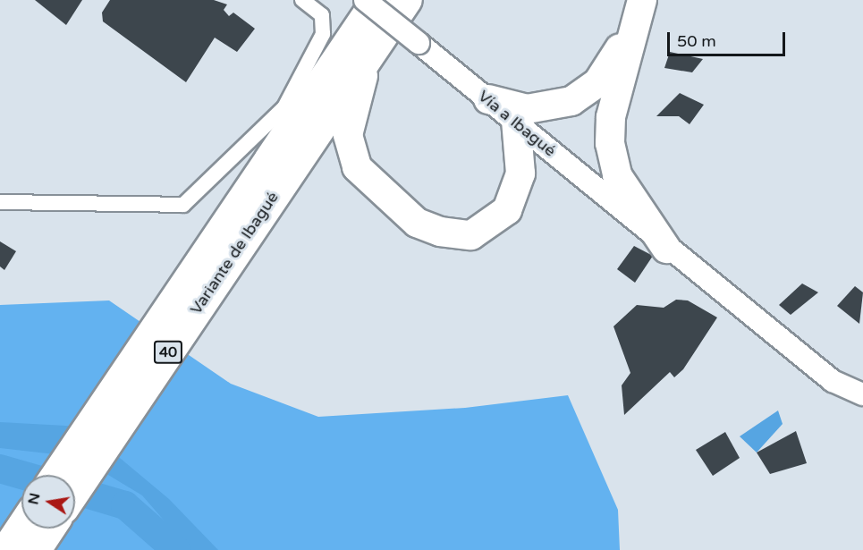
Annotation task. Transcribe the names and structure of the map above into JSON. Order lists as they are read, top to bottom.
{
  "streets": {
    "highway": ["Variante de Ibagué", "40"],
    "main road": ["Vía a Ibagué"]
  },
  "scale_bar": "50 m",
  "north": "left"
}
